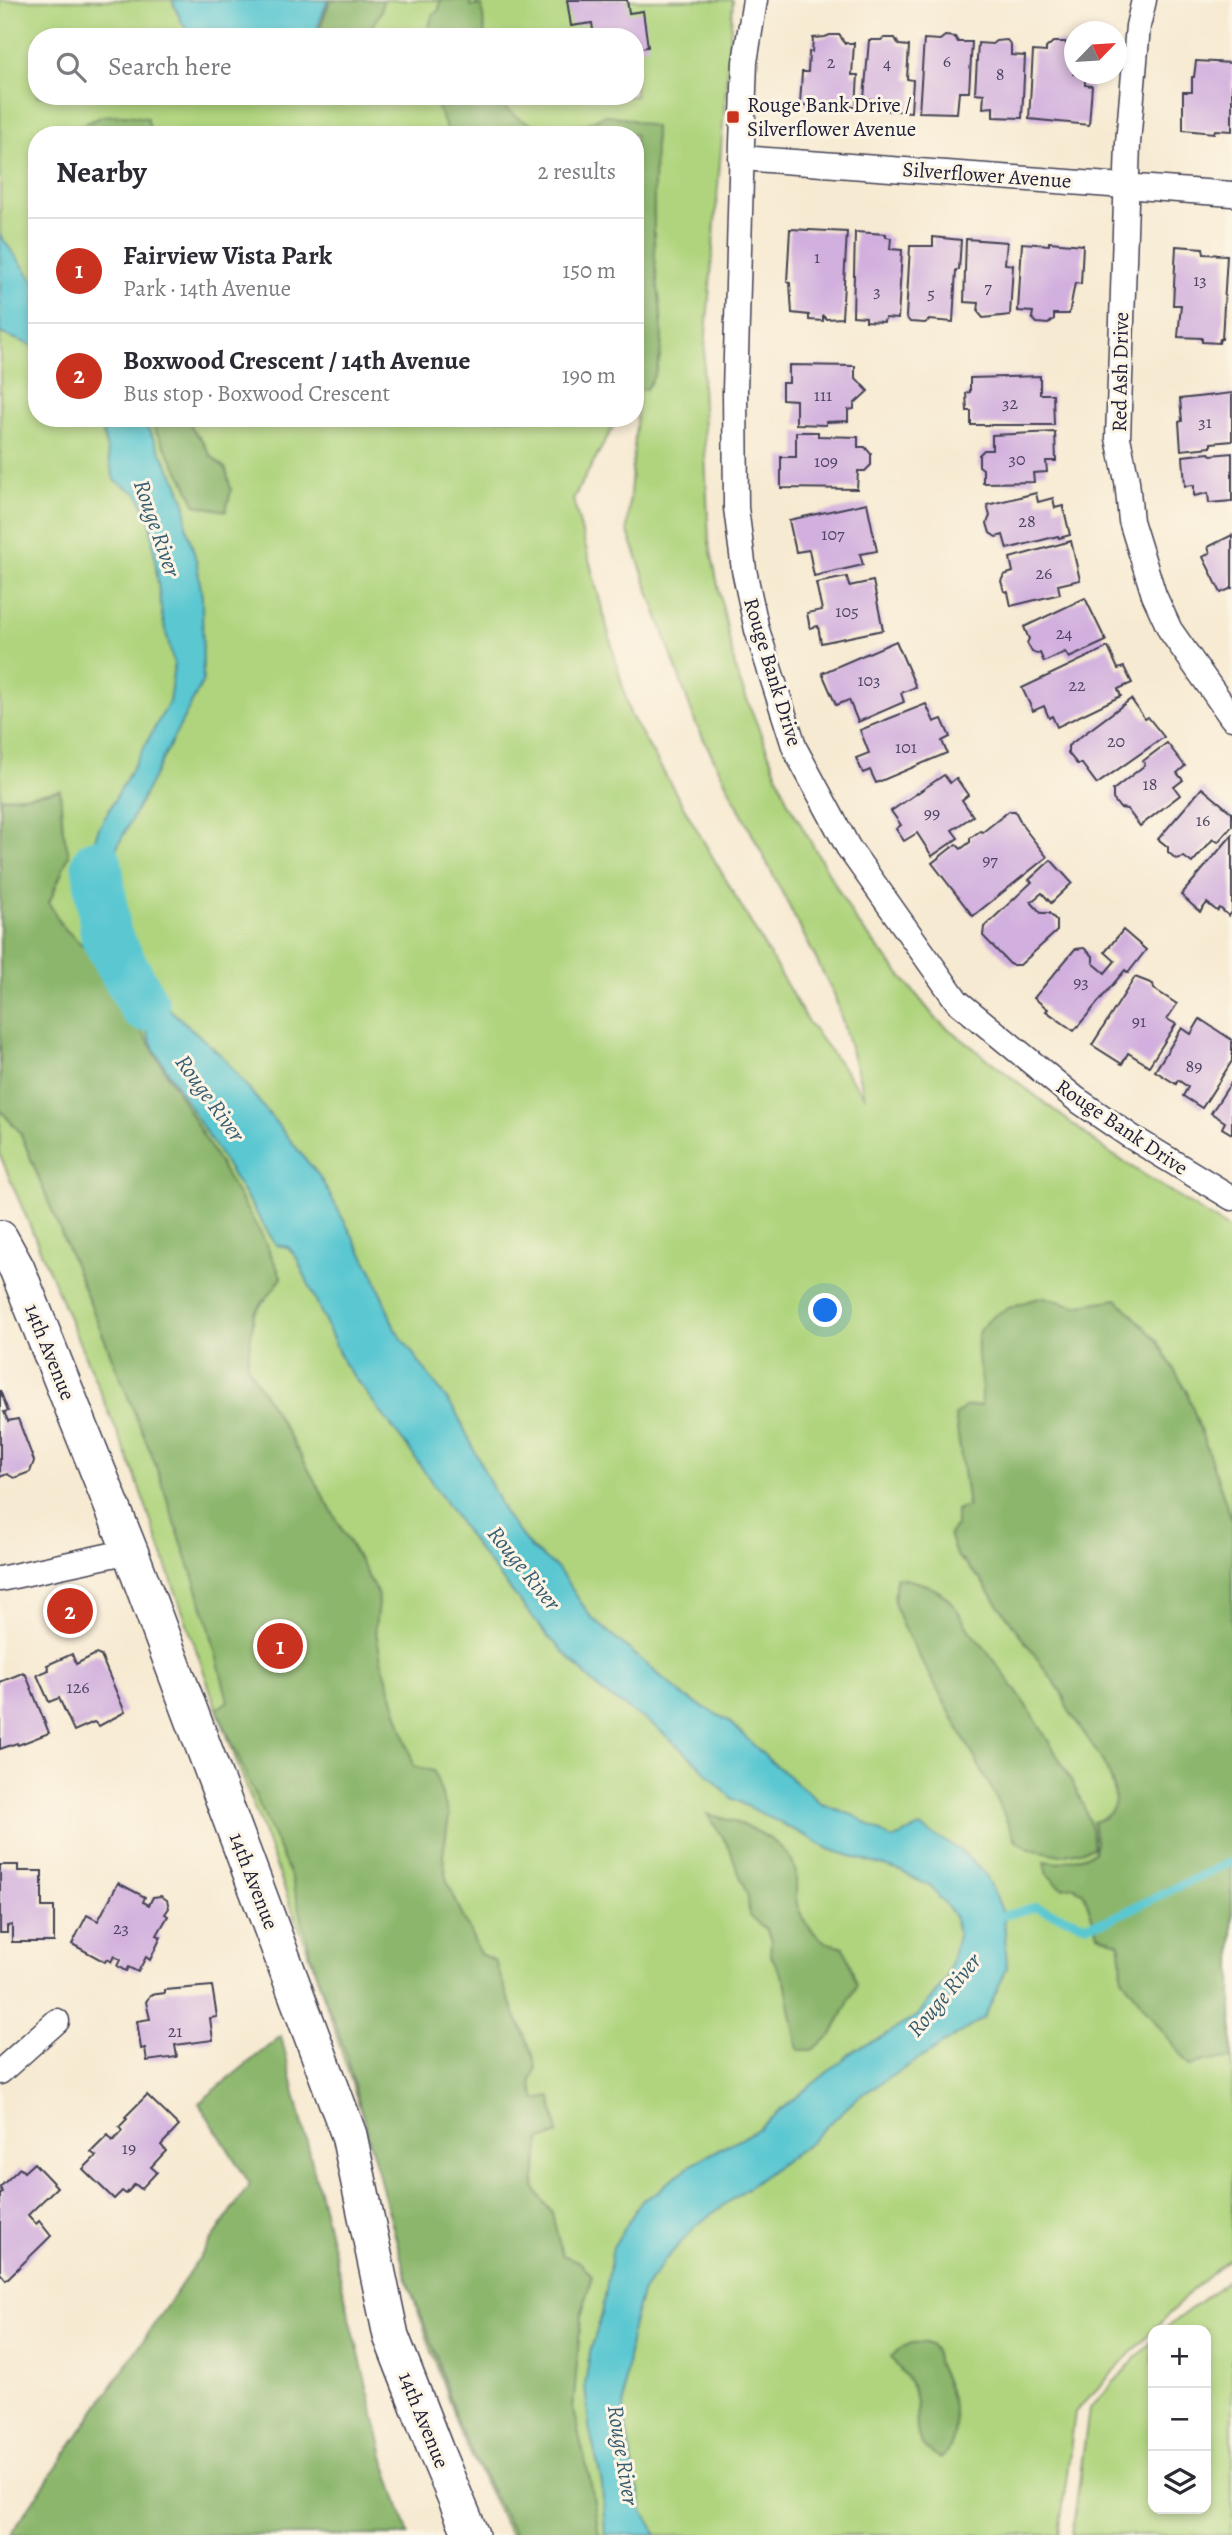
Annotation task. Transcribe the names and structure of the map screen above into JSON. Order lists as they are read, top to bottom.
{
  "streets": {
    "main road": ["14th Avenue"],
    "street": ["Silverflower Avenue", "Red Ash Drive", "Rouge Bank Drive"]
  },
  "crossings": [
    ["Silverflower Avenue", "Red Ash Drive"],
    ["Silverflower Avenue", "Rouge Bank Drive"]
  ],
  "water": ["Rouge River"],
  "places": {
    "transit": ["Rouge Bank Drive / Silverflower Avenue"]
  },
  "house_numbers": [
    "6",
    "2",
    "4",
    "8",
    "1",
    "13",
    "7",
    "3",
    "5",
    "111",
    "32",
    "31",
    "30",
    "109",
    "28",
    "107",
    "26",
    "105",
    "24",
    "103",
    "22",
    "20",
    "101",
    "18",
    "99",
    "16",
    "97",
    "93",
    "91",
    "89",
    "126",
    "23",
    "21",
    "19"
  ],
  "north": "top right",
  "page": {
    "search": "Search here",
    "heading": ["Nearby", "2 results"],
    "list": [
      {
        "mark": "1",
        "name": "Fairview Vista Park",
        "note": "Park · 14th Avenue",
        "value": "150 m"
      },
      {
        "mark": "2",
        "name": "Boxwood Crescent / 14th Avenue",
        "note": "Bus stop · Boxwood Crescent",
        "value": "190 m"
      }
    ],
    "pins": ["2", "1"],
    "map_buttons": ["+", "−"]
  }
}
